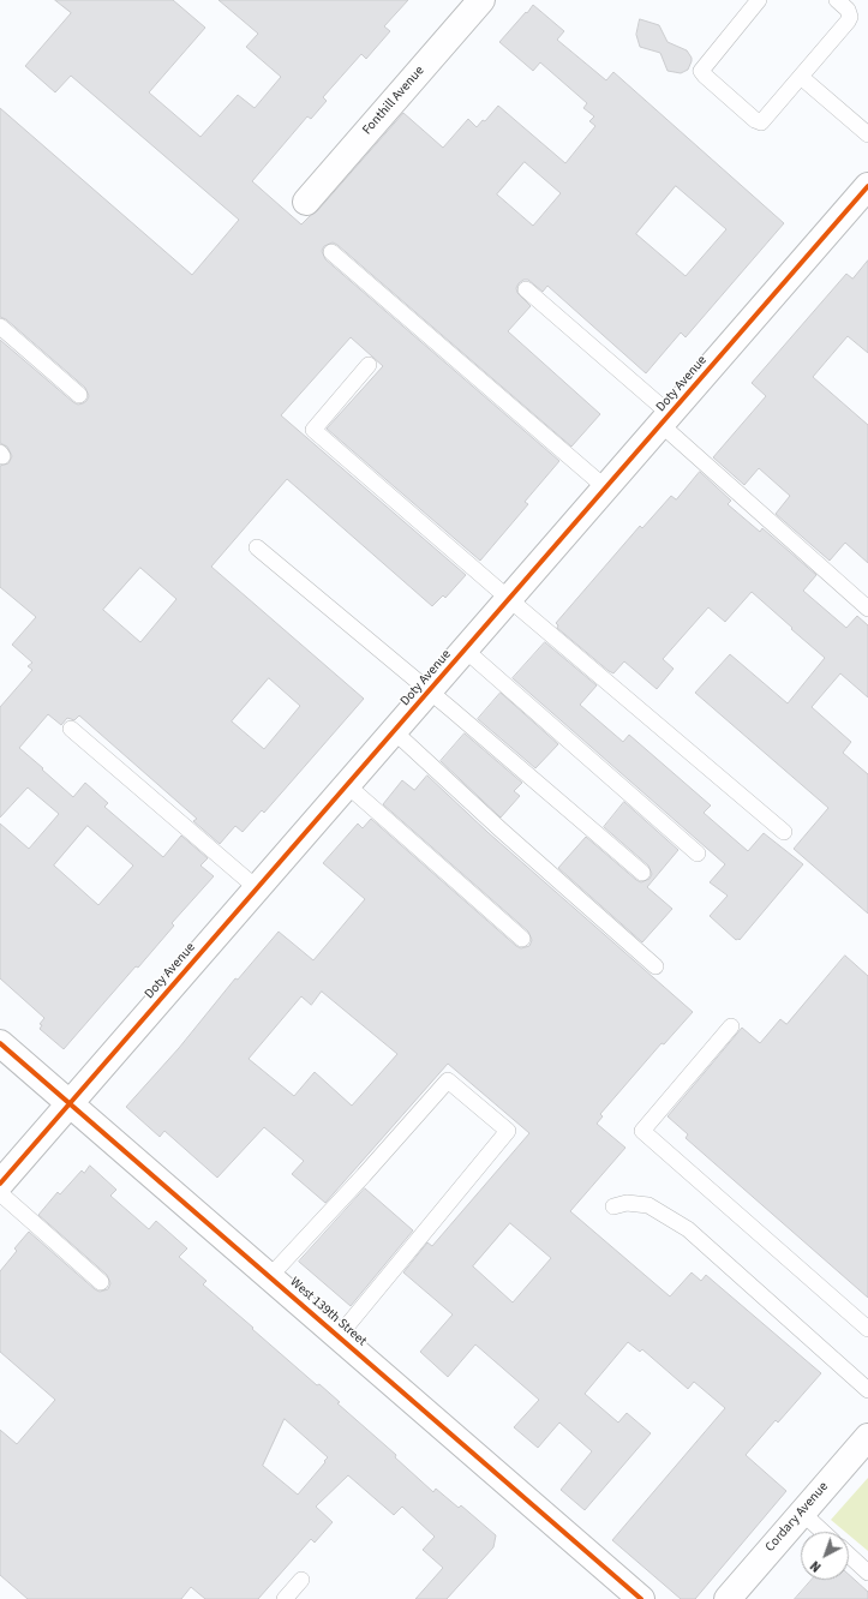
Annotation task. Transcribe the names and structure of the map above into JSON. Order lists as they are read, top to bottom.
{
  "streets": {
    "street": [
      "Fonthill Avenue",
      "Doty Avenue",
      "West 139th Street",
      "Cordary Avenue"
    ]
  },
  "crossings": [
    ["Doty Avenue", "West 139th Street"]
  ],
  "north": "bottom left"
}
